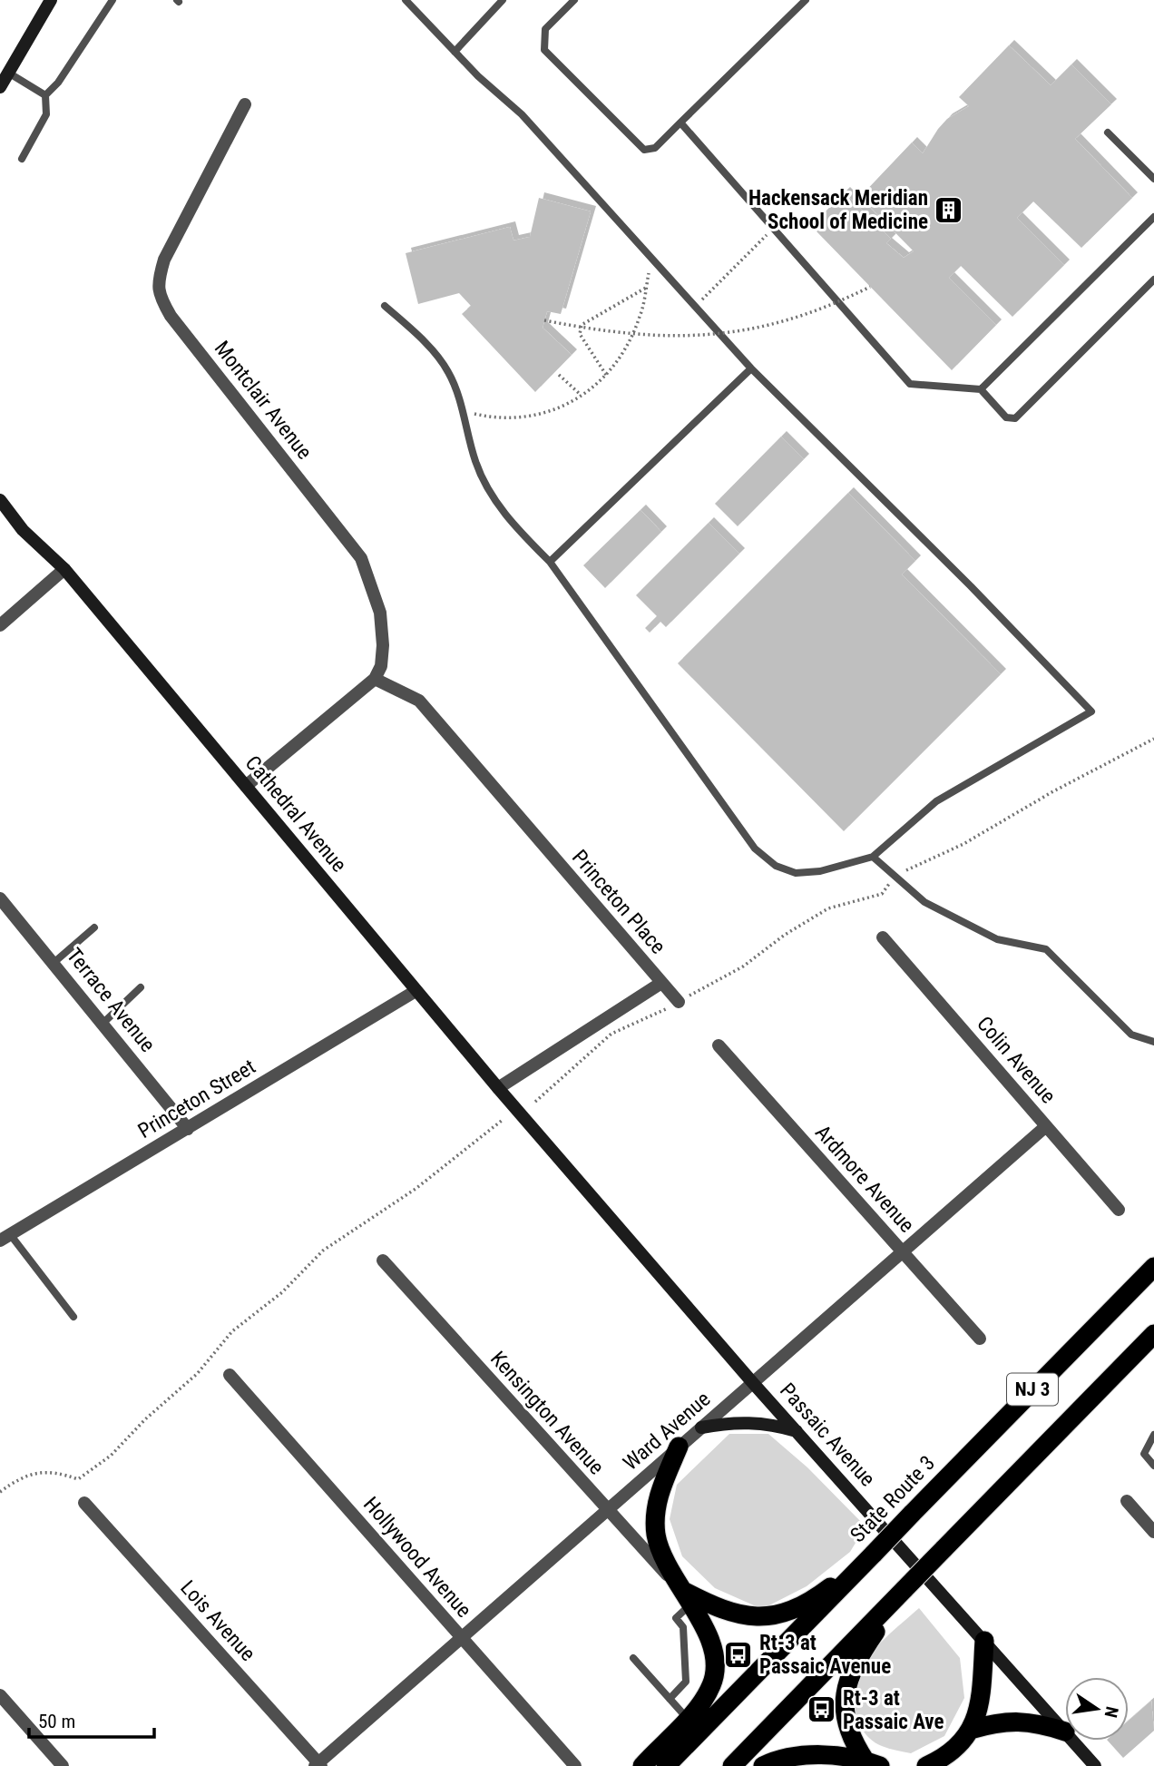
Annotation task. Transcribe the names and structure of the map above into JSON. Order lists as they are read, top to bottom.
{
  "streets": {
    "highway": ["NJ 3", "State Route 3"],
    "main road": ["Cathedral Avenue", "Passaic Avenue"],
    "street": [
      "Montclair Avenue",
      "Princeton Place",
      "Terrace Avenue",
      "Colin Avenue",
      "Princeton Street",
      "Ardmore Avenue",
      "Kensington Avenue",
      "Ward Avenue",
      "Hollywood Avenue",
      "Lois Avenue"
    ]
  },
  "crossings": [
    ["Montclair Avenue", "Princeton Place"],
    ["Cathedral Avenue", "Princeton Place"],
    ["Cathedral Avenue", "Princeton Street"],
    ["Cathedral Avenue", "Passaic Avenue"],
    ["Terrace Avenue", "Princeton Street"],
    ["Colin Avenue", "Ward Avenue"],
    ["Ardmore Avenue", "Ward Avenue"],
    ["Kensington Avenue", "Ward Avenue"],
    ["Ward Avenue", "Passaic Avenue"],
    ["Ward Avenue", "Hollywood Avenue"],
    ["Ward Avenue", "Lois Avenue"]
  ],
  "places": {
    "building": ["Hackensack Meridian School of Medicine"],
    "bus stop": ["Rt-3 at Passaic Avenue", "Rt-3 at Passaic Ave"]
  },
  "scale_bar": "50 m",
  "north": "right"
}
